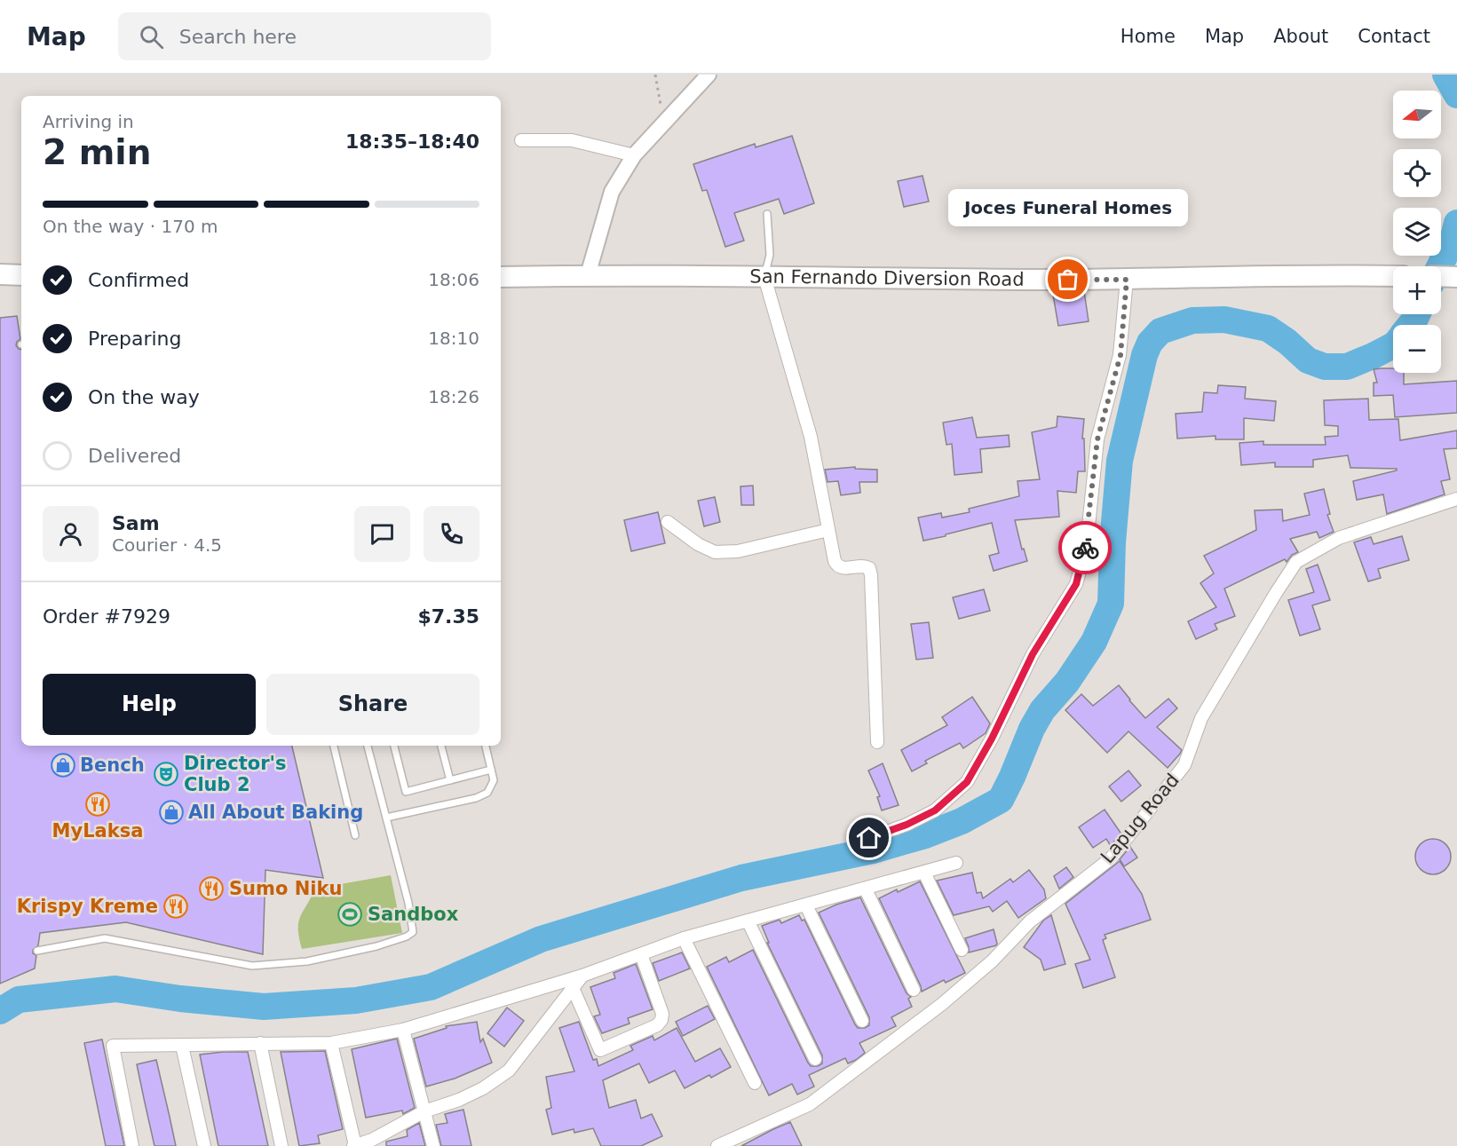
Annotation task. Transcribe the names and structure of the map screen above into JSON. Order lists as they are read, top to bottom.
{
  "streets": {
    "highway": ["San Fernando Diversion Road"],
    "street": ["Lapug Road"]
  },
  "places": {
    "other": ["Joces Funeral Homes"],
    "shop": ["Bench", "All About Baking"],
    "theatre": ["Director's Club 2"],
    "restaurant": ["MyLaksa", "Sumo Niku", "Krispy Kreme"],
    "sports": ["Sandbox"]
  },
  "north": "left",
  "page": {
    "header": "Map",
    "search": "Search here",
    "nav": [
      "Home",
      "Map",
      "About",
      "Contact"
    ],
    "map_buttons": ["+", "−"],
    "heading": ["2 min", "Arriving in", "18:35–18:40"],
    "panel": [
      "Sam",
      "Courier · 4.5",
      "Order #7929",
      "$7.35"
    ],
    "bar": "On the way · 170 m",
    "bubble": "Joces Funeral Homes",
    "list": [
      ["Confirmed", "18:06"],
      ["Preparing", "18:10"],
      ["On the way", "18:26"],
      "Delivered"
    ],
    "buttons": ["Help", "Share"]
  }
}
